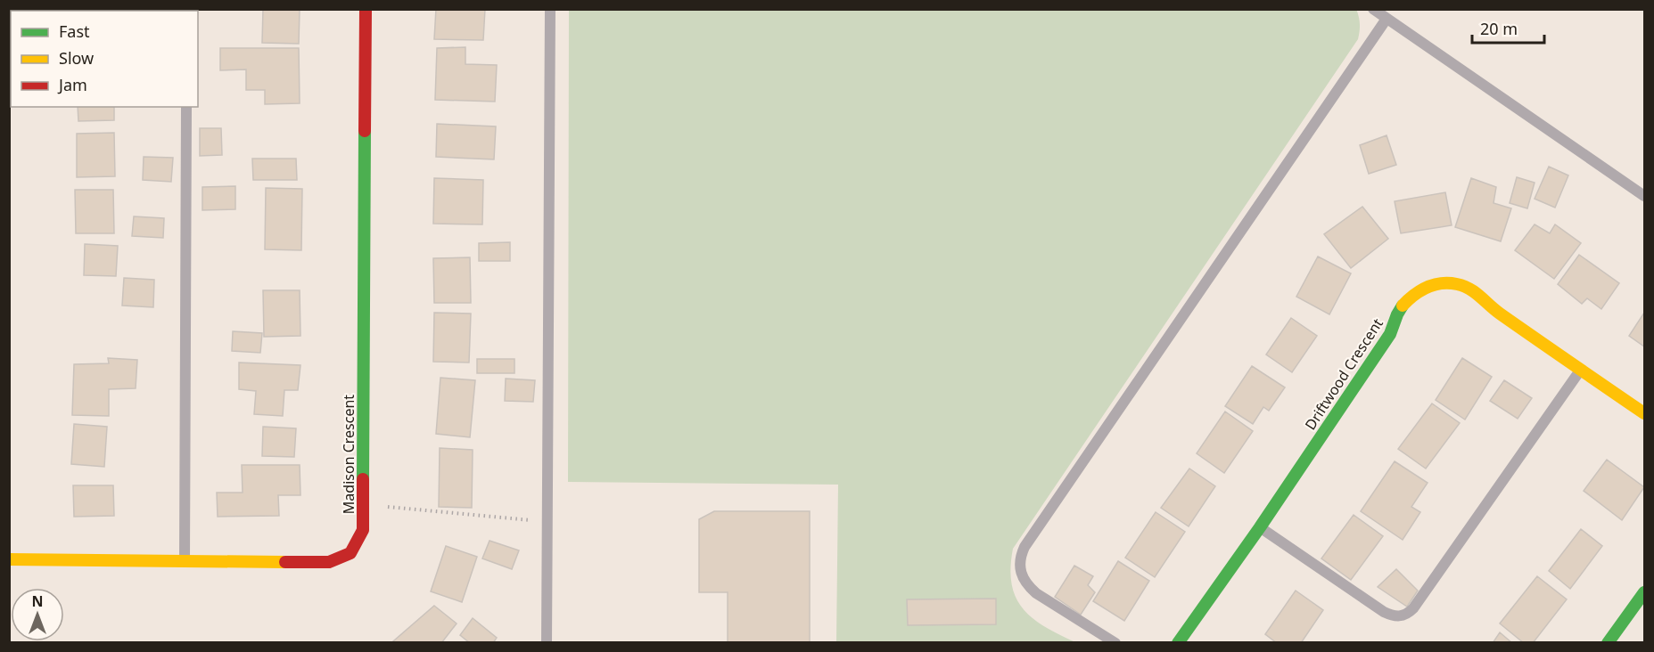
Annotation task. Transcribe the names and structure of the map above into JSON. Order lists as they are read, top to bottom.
{
  "streets": {
    "street": ["Driftwood Crescent", "Madison Crescent"]
  },
  "legend": ["Fast", "Slow", "Jam"],
  "scale_bar": "20 m",
  "north": "top"
}
